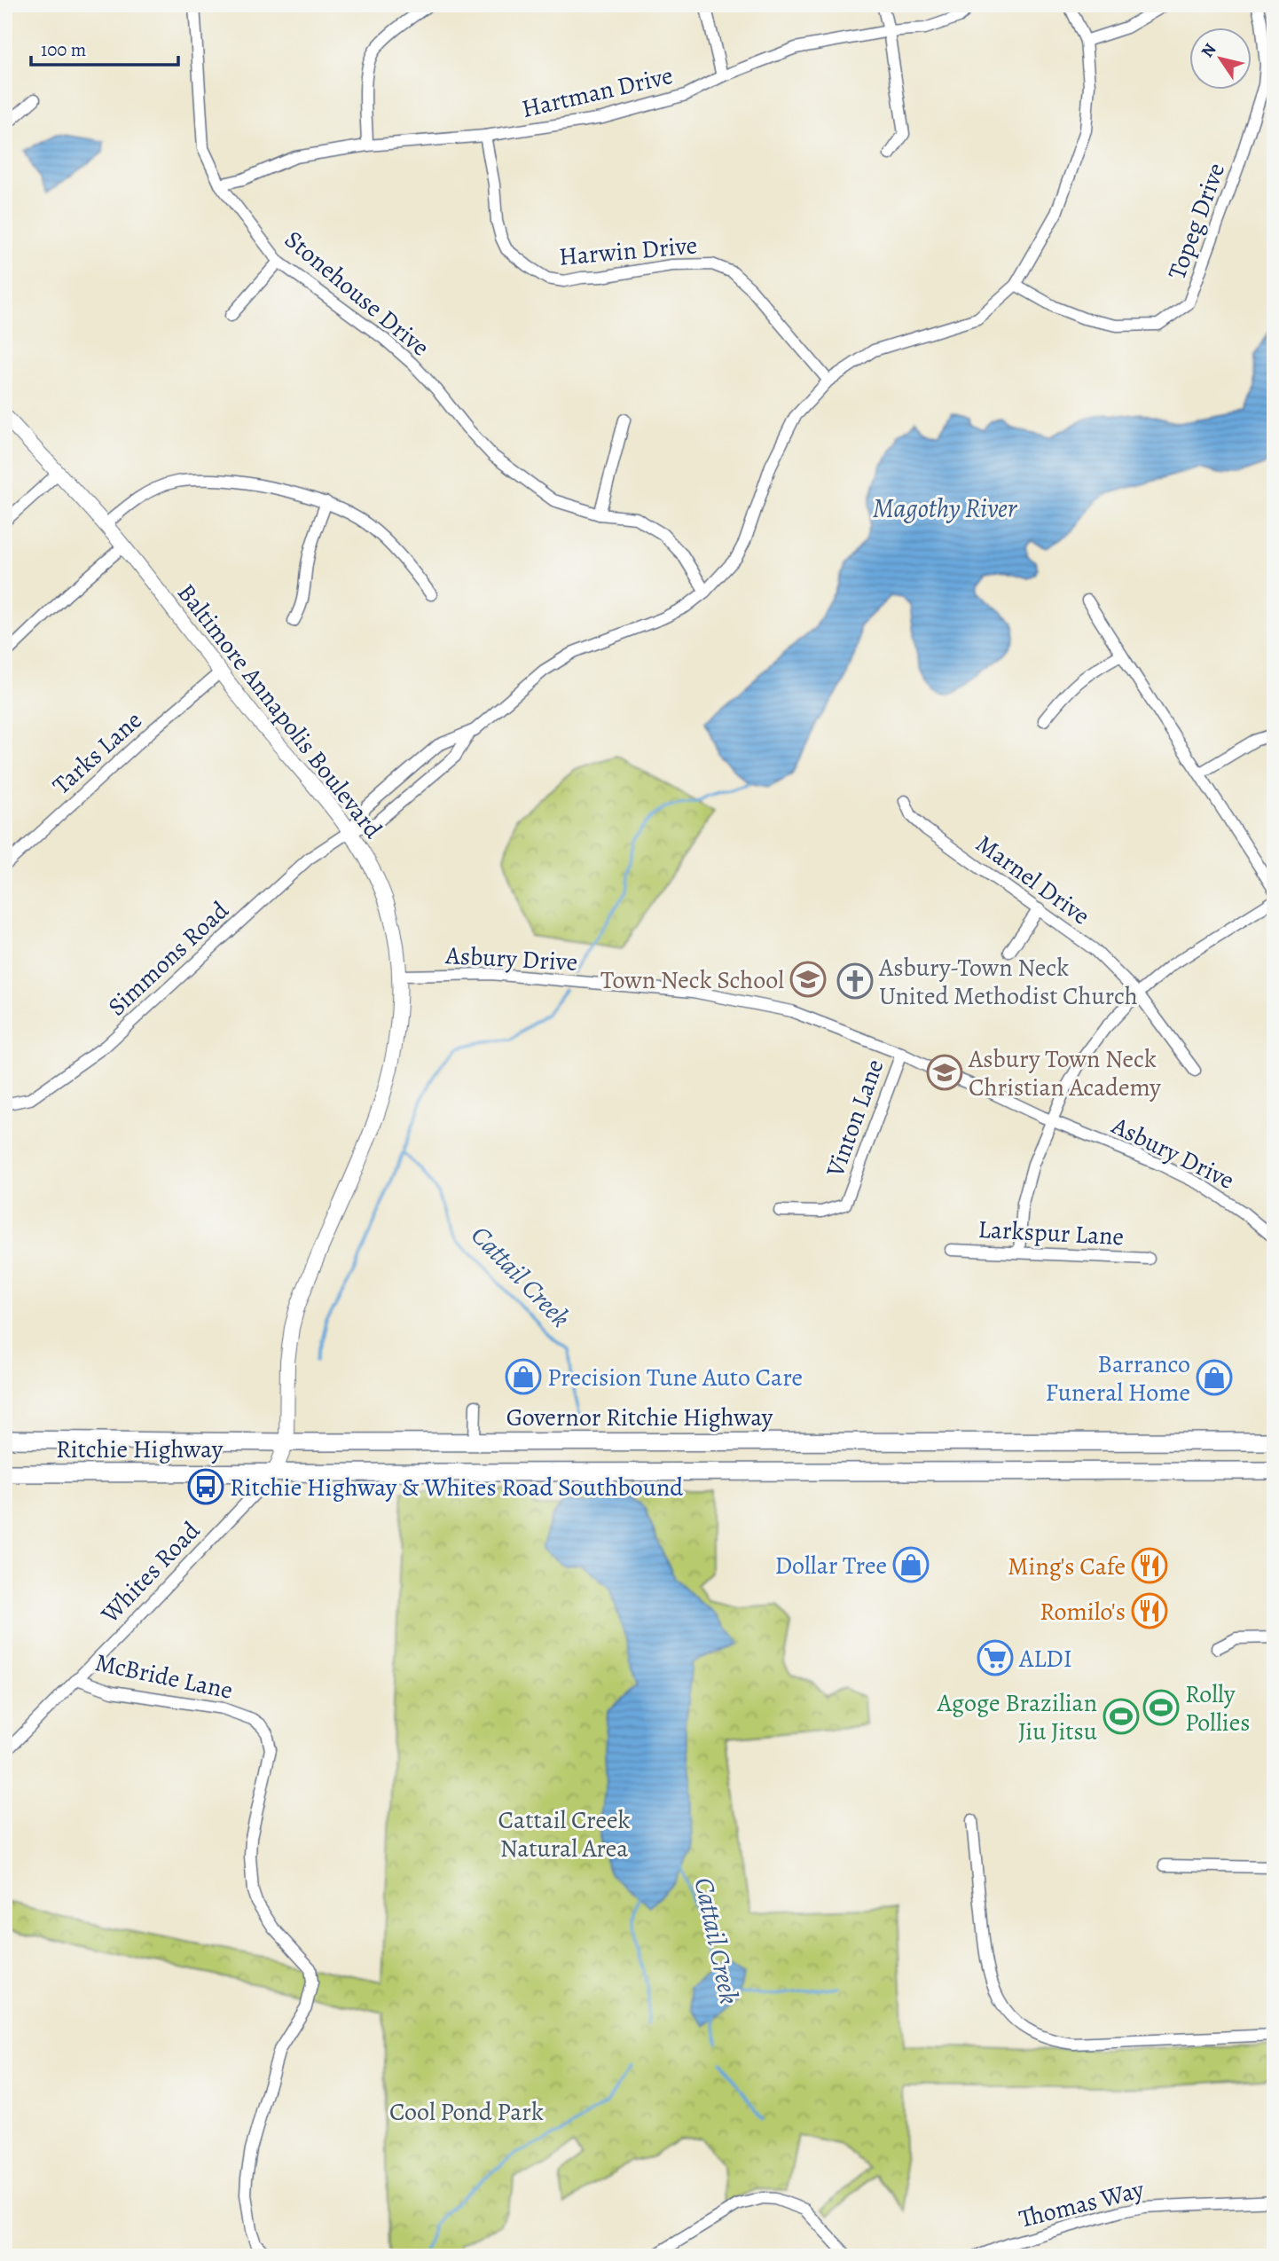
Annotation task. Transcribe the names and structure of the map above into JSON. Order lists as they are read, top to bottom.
{
  "streets": {
    "highway": ["Governor Ritchie Highway", "Ritchie Highway"],
    "main road": ["Baltimore Annapolis Boulevard"],
    "street": [
      "Hartman Drive",
      "Topeg Drive",
      "Harwin Drive",
      "Stonehouse Drive",
      "Tarks Lane",
      "Marnel Drive",
      "Simmons Road",
      "Asbury Drive",
      "Vinton Lane",
      "Larkspur Lane",
      "Whites Road",
      "McBride Lane",
      "Thomas Way"
    ]
  },
  "crossings": [
    ["Hartman Drive", "Harwin Drive"],
    ["Hartman Drive", "Stonehouse Drive"],
    ["Baltimore Annapolis Boulevard", "Tarks Lane"],
    ["Baltimore Annapolis Boulevard", "Simmons Road"],
    ["Baltimore Annapolis Boulevard", "Asbury Drive"],
    ["Baltimore Annapolis Boulevard", "Governor Ritchie Highway"],
    ["Baltimore Annapolis Boulevard", "Ritchie Highway"],
    ["Baltimore Annapolis Boulevard", "Whites Road"],
    ["Asbury Drive", "Vinton Lane"],
    ["Ritchie Highway", "Whites Road"],
    ["Whites Road", "McBride Lane"]
  ],
  "water": ["Magothy River", "Cattail Creek"],
  "parks": ["Cattail Creek Natural Area", "Cool Pond Park"],
  "places": {
    "school or university": ["Town Neck School", "Asbury Town Neck Christian Academy"],
    "church": ["Asbury-Town Neck United Methodist Church"],
    "shop": ["Precision Tune Auto Care", "Barranco Funeral Home", "Dollar Tree"],
    "bus stop": ["Ritchie Highway & Whites Road Southbound"],
    "restaurant": ["Ming's Cafe", "Romilo's"],
    "supermarket": ["ALDI"],
    "sports": ["Rolly Pollies", "Agoge Brazilian Jiu Jitsu"]
  },
  "scale_bar": "100 m",
  "north": "top left"
}
